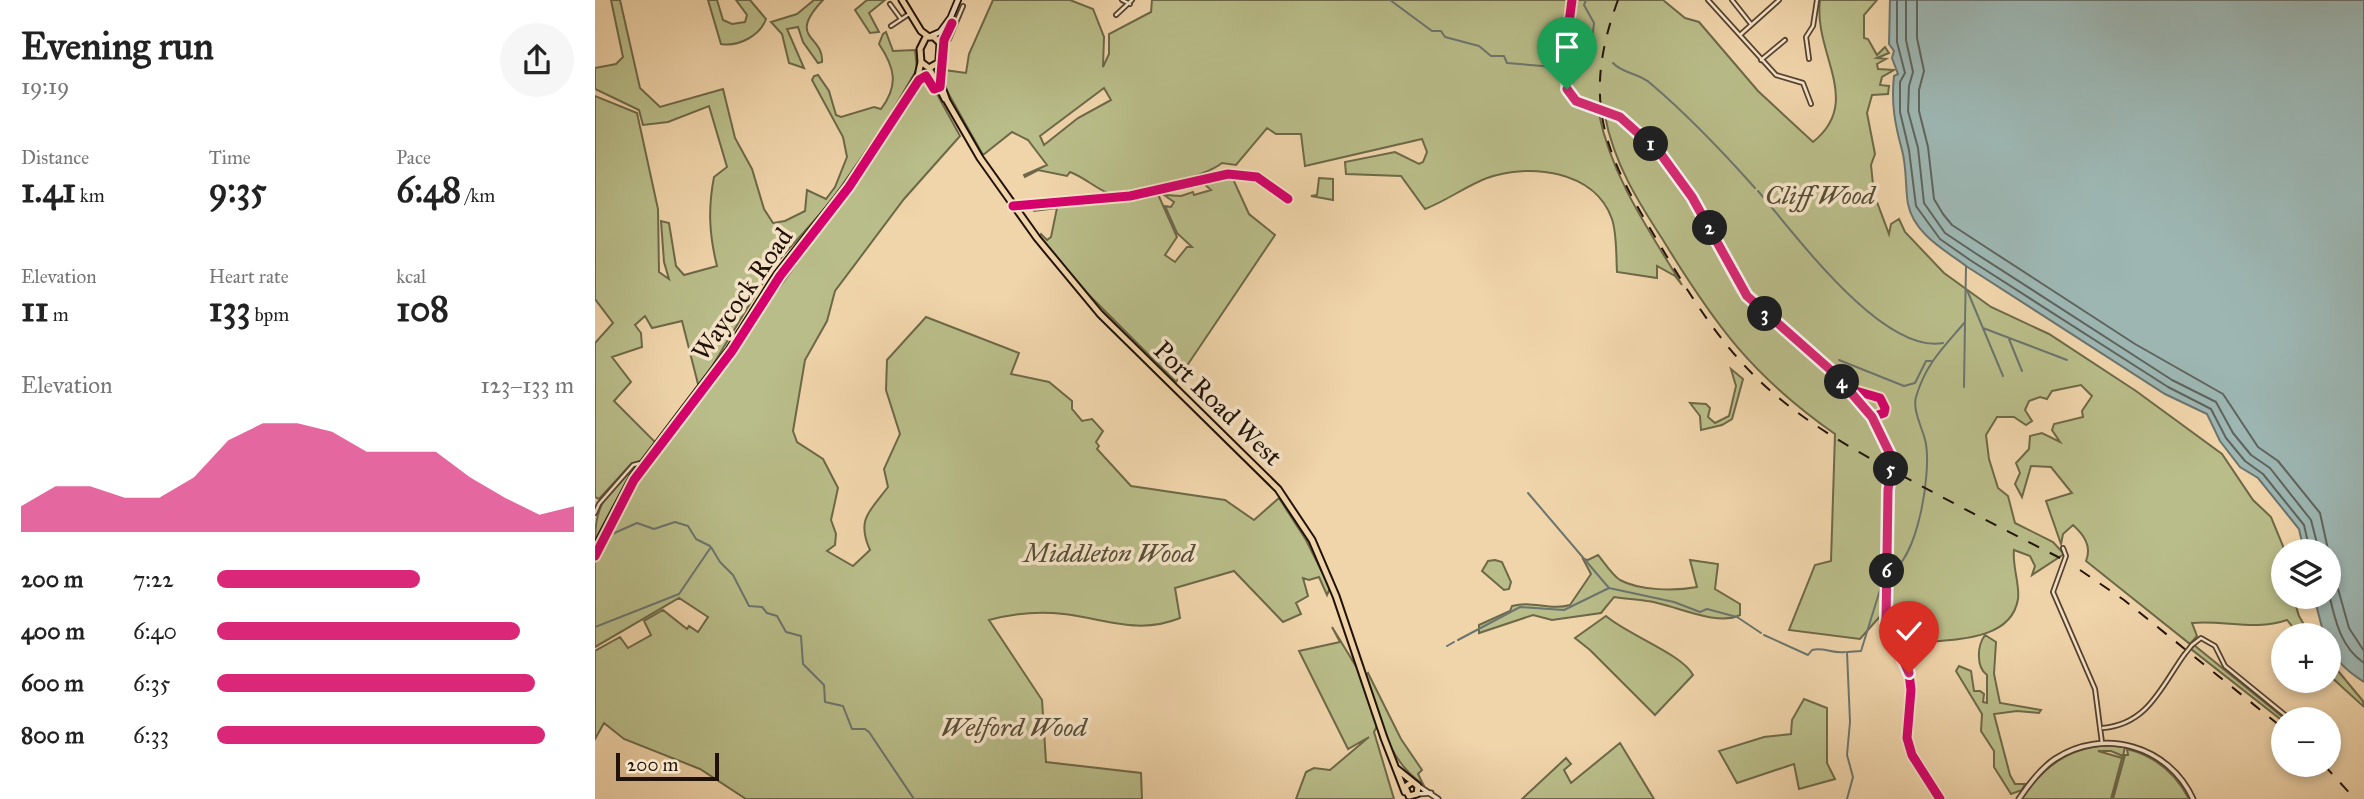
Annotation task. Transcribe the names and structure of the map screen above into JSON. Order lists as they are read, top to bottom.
{
  "streets": {
    "main road": ["Waycock Road", "Port Road West"]
  },
  "crossings": [
    ["Waycock Road", "Port Road West"]
  ],
  "parks": ["Cliff Wood", "Middleton Wood", "Welford Wood"],
  "scale_bar": "200 m",
  "page": {
    "heading": ["Evening run", "19:19"],
    "stats": [
      ["Distance", "1.41 km"],
      ["Time", "9:35"],
      ["Pace", "6:48 /km"],
      ["Elevation", "11 m"],
      ["Heart rate", "133 bpm"],
      ["kcal", "108"]
    ],
    "pins": [
      "1",
      "2",
      "3",
      "4",
      "5",
      "6"
    ],
    "chart": ["Elevation", "123–133 m"],
    "map_buttons": ["+", "−"],
    "list": [
      {
        "name": "200 m",
        "note": "7:22"
      },
      {
        "name": "400 m",
        "note": "6:40"
      },
      {
        "name": "600 m",
        "note": "6:35"
      },
      {
        "name": "800 m",
        "note": "6:33"
      }
    ],
    "scale": "200 m"
  }
}
